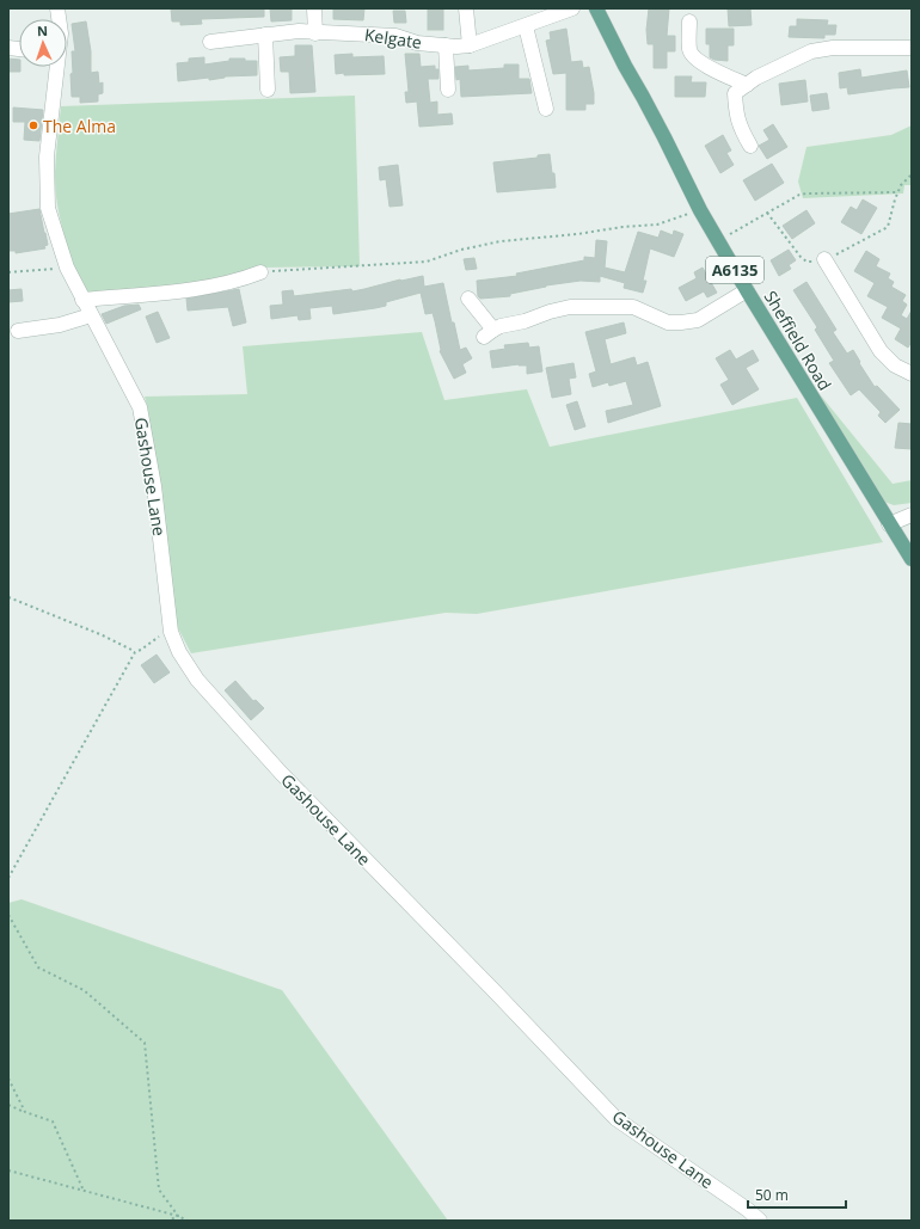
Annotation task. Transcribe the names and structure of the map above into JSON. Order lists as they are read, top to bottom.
{
  "streets": {
    "main road": ["A6135", "Sheffield Road"],
    "street": ["Kelgate", "Gashouse Lane"]
  },
  "places": ["The Alma"],
  "scale_bar": "50 m",
  "north": "top"
}
